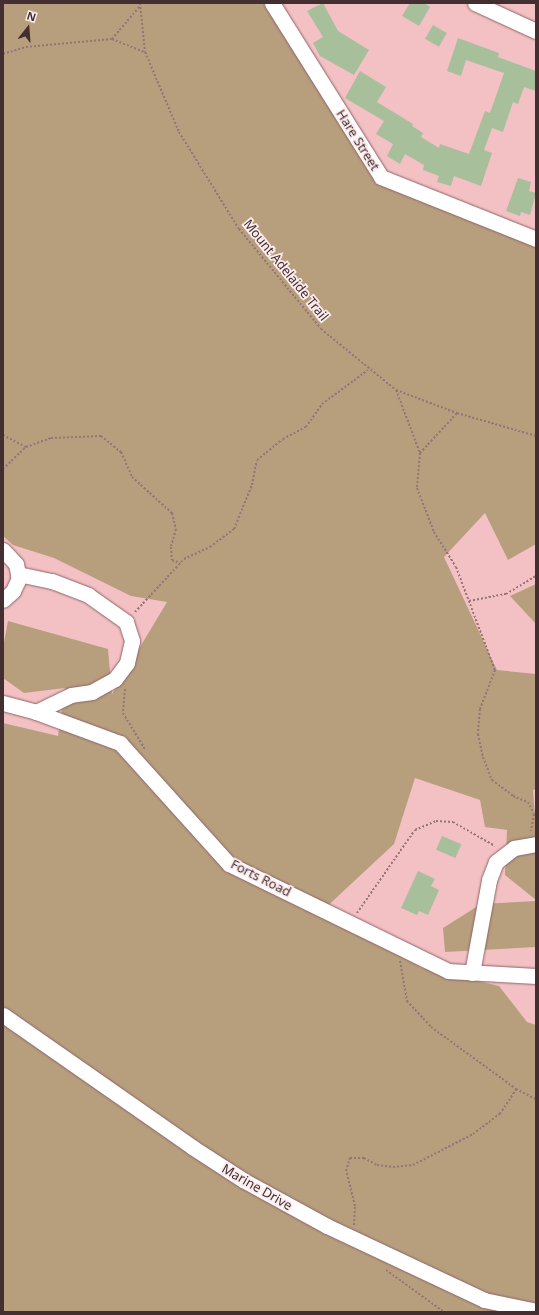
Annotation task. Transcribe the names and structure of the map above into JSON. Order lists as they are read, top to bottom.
{
  "streets": {
    "street": ["Hare Street", "Forts Road", "Marine Drive"],
    "path": ["Mount Adelaide Trail"]
  },
  "north": "top"
}
